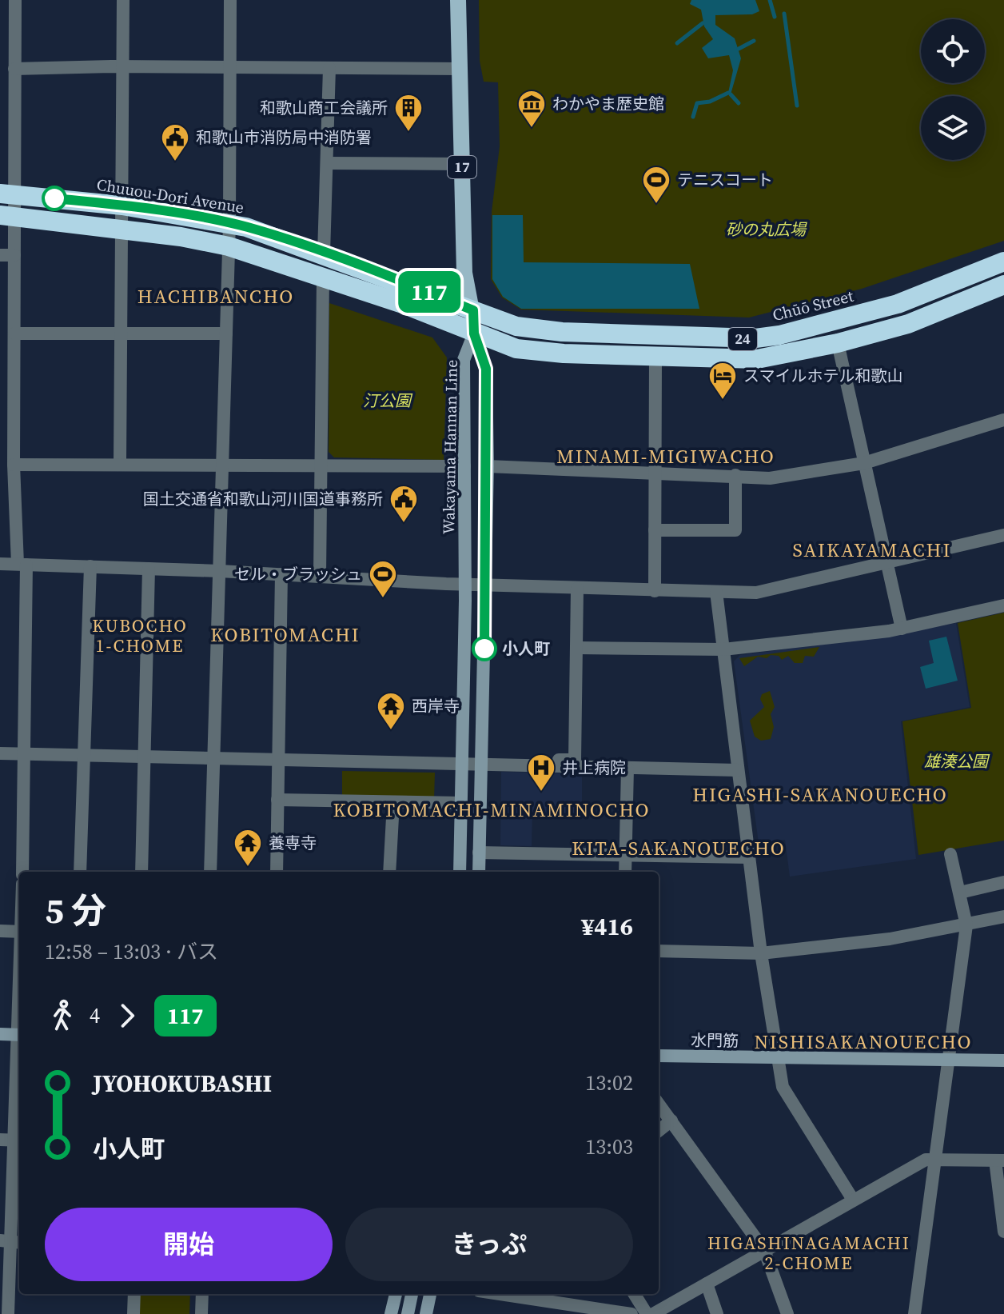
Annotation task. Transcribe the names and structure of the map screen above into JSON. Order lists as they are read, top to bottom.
{
  "streets": {
    "highway": ["Chuuou-Dori Avenue", "Chūō Street", "24"],
    "main road": ["17", "Wakayama Hannan Line", "水門筋"]
  },
  "crossings": [
    ["17", "Chuuou-Dori Avenue"],
    ["17", "Chūō Street"],
    ["17", "24"],
    ["17", "Wakayama Hannan Line"],
    ["Chuuou-Dori Avenue", "Chūō Street"],
    ["24", "Wakayama Hannan Line"]
  ],
  "districts": [
    "HACHIBANCHO",
    "MINAMI-MIGIWACHO",
    "SAIKAYAMACHI",
    "KUBOCHO 1-CHOME",
    "KOBITOMACHI",
    "HIGASHI-SAKANOUECHO",
    "KOBITOMACHI-MINAMINOCHO",
    "KITA-SAKANOUECHO",
    "NISHISAKANOUECHO",
    "HIGASHINAGAMACHI 2-CHOME"
  ],
  "parks": ["砂の丸広場", "汀公園", "雄湊公園"],
  "places": {
    "museum": ["わかやま歴史館"],
    "building": ["和歌山商工会議所"],
    "public building": ["和歌山市消防局中消防署", "国土交通省和歌山河川国道事務所"],
    "sports": ["テニスコート", "セル・ブラッシュ"],
    "hotel": ["スマイルホテル和歌山"],
    "other": ["小人町"],
    "temple": ["西岸寺", "養専寺"],
    "hospital": ["井上病院"]
  },
  "lines": ["bus line 117"],
  "page": {
    "on_map": "117",
    "heading": ["5 分", "12:58 – 13:03 · バス", "¥416"],
    "legs": ["4", "117"],
    "list": [
      {
        "name": "JYOHOKUBASHI",
        "value": "13:02"
      },
      {
        "name": "小人町",
        "value": "13:03"
      }
    ],
    "buttons": ["開始", "きっぷ"]
  }
}
